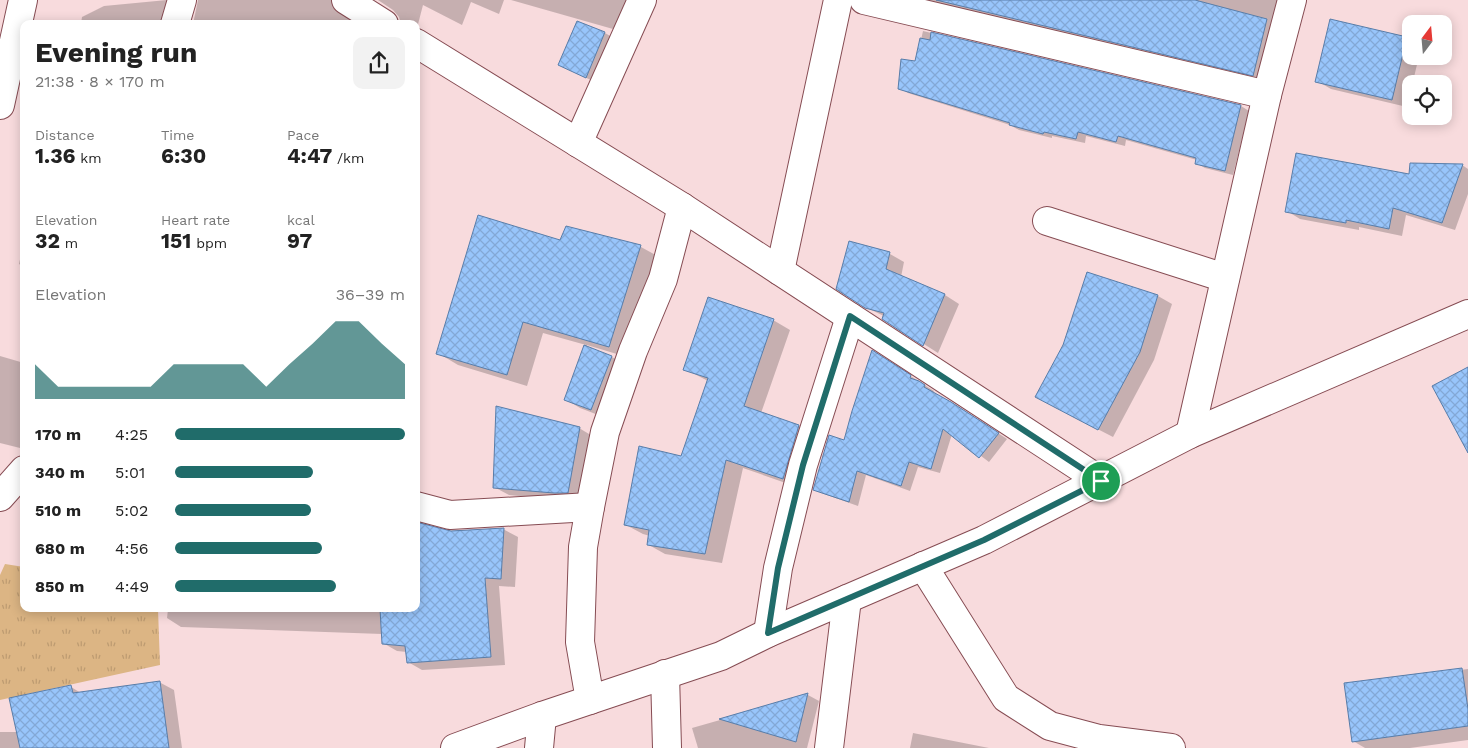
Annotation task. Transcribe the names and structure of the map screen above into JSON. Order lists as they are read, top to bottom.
{
  "north": "top",
  "page": {
    "heading": ["Evening run", "21:38 · 8 × 170 m"],
    "stats": [
      ["Distance", "1.36 km"],
      ["Time", "6:30"],
      ["Pace", "4:47 /km"],
      ["Elevation", "32 m"],
      ["Heart rate", "151 bpm"],
      ["kcal", "97"]
    ],
    "chart": ["Elevation", "36–39 m"],
    "list": [
      {
        "name": "170 m",
        "note": "4:25"
      },
      {
        "name": "340 m",
        "note": "5:01"
      },
      {
        "name": "510 m",
        "note": "5:02"
      },
      {
        "name": "680 m",
        "note": "4:56"
      },
      {
        "name": "850 m",
        "note": "4:49"
      }
    ]
  }
}
